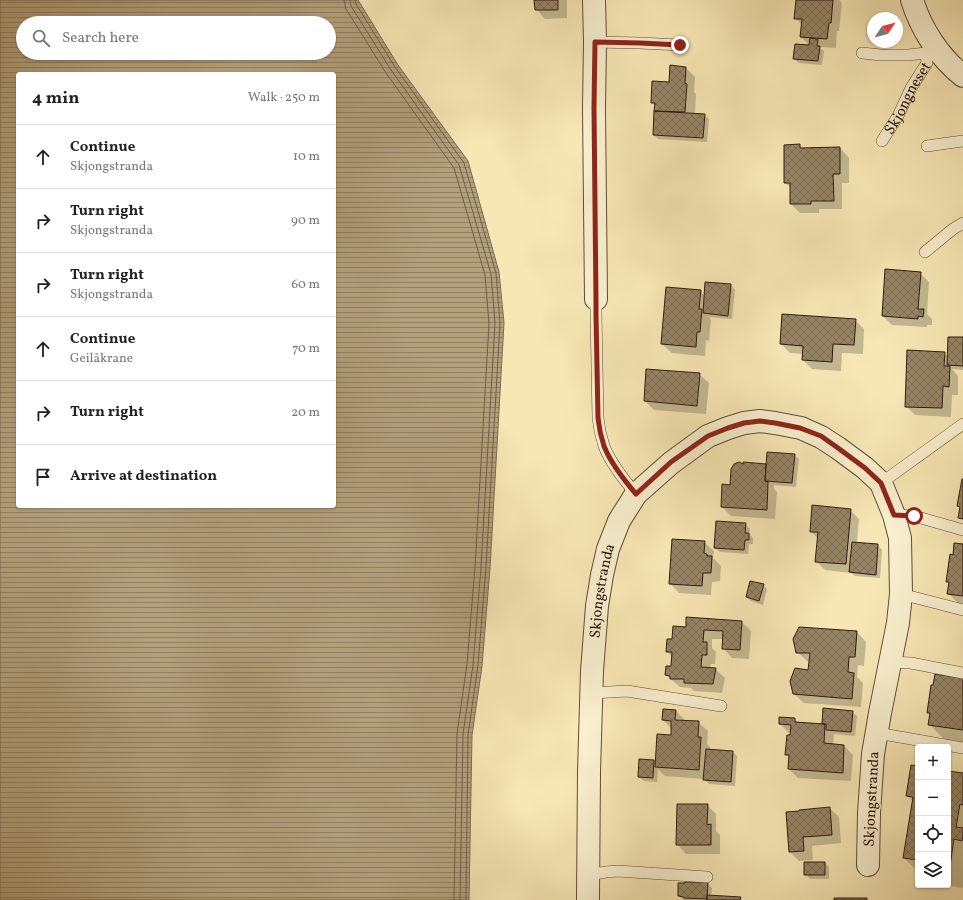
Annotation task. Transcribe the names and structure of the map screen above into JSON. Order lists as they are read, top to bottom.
{
  "streets": {
    "street": ["Skjongneset", "Skjongstranda"]
  },
  "north": "top right",
  "page": {
    "search": "Search here",
    "heading": ["4 min", "Walk · 250 m"],
    "list": [
      ["Continue", "Skjongstranda", "10 m"],
      ["Turn right", "Skjongstranda", "90 m"],
      ["Turn right", "Skjongstranda", "60 m"],
      ["Continue", "Geilåkrane", "70 m"],
      ["Turn right", "20 m"],
      "Arrive at destination"
    ],
    "map_buttons": ["+", "−"]
  }
}
